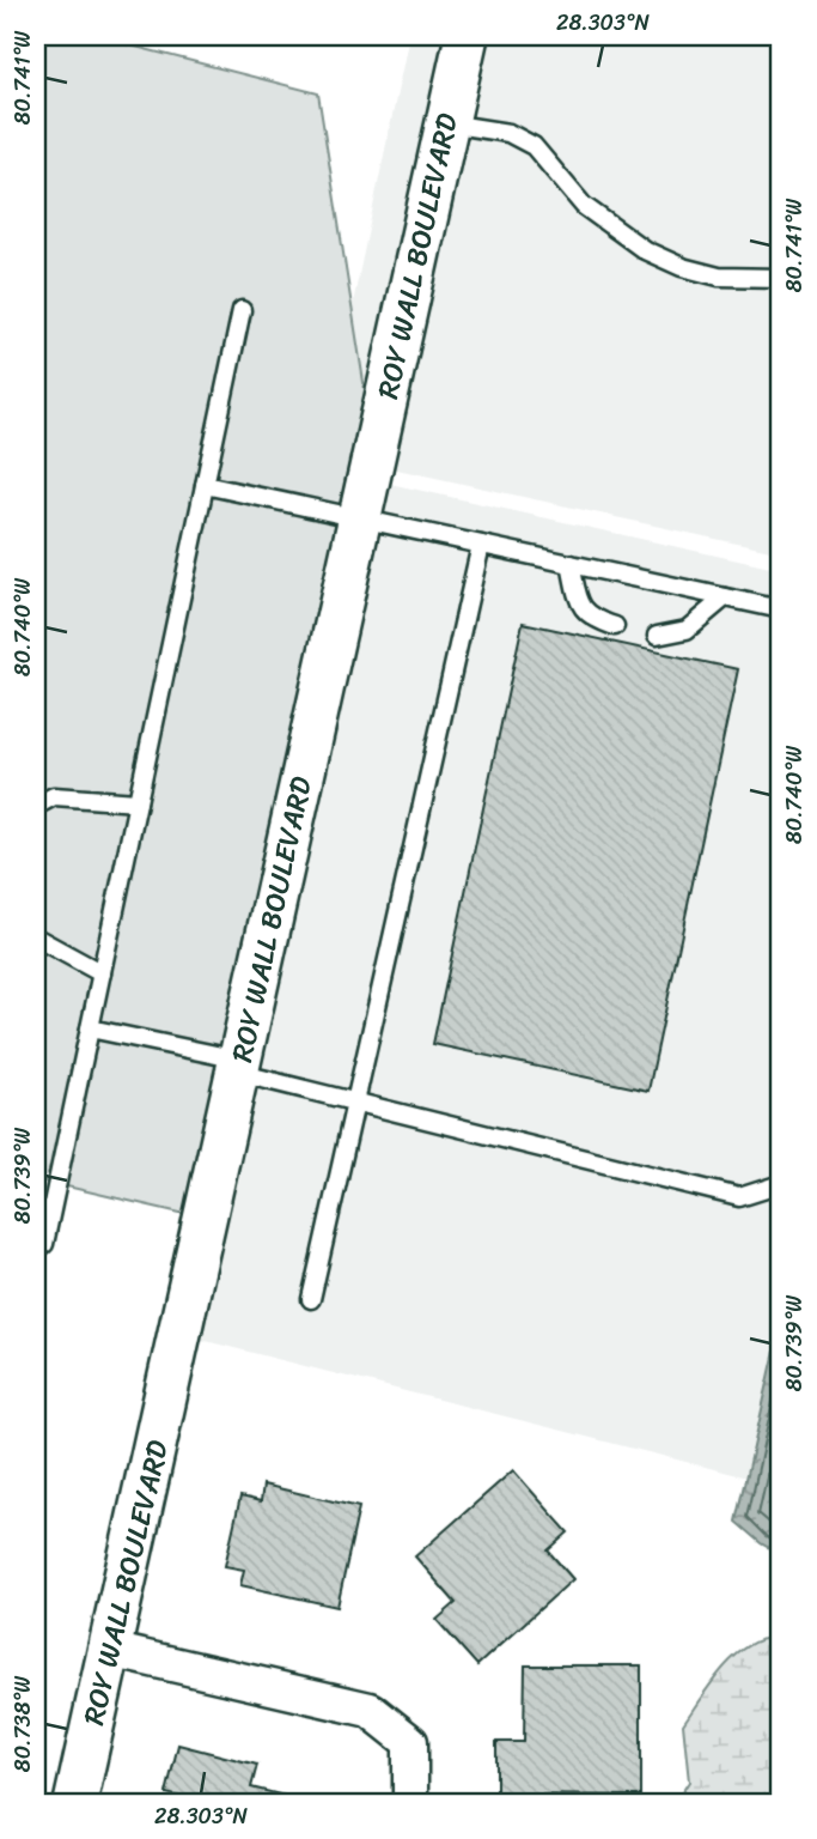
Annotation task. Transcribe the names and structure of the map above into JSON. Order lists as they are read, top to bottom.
{
  "streets": {
    "street": ["ROY WALL BOULEVARD"]
  },
  "coordinates": [
    "28.303°N",
    "80.741°W",
    "80.740°W",
    "80.739°W",
    "80.738°W"
  ]
}
